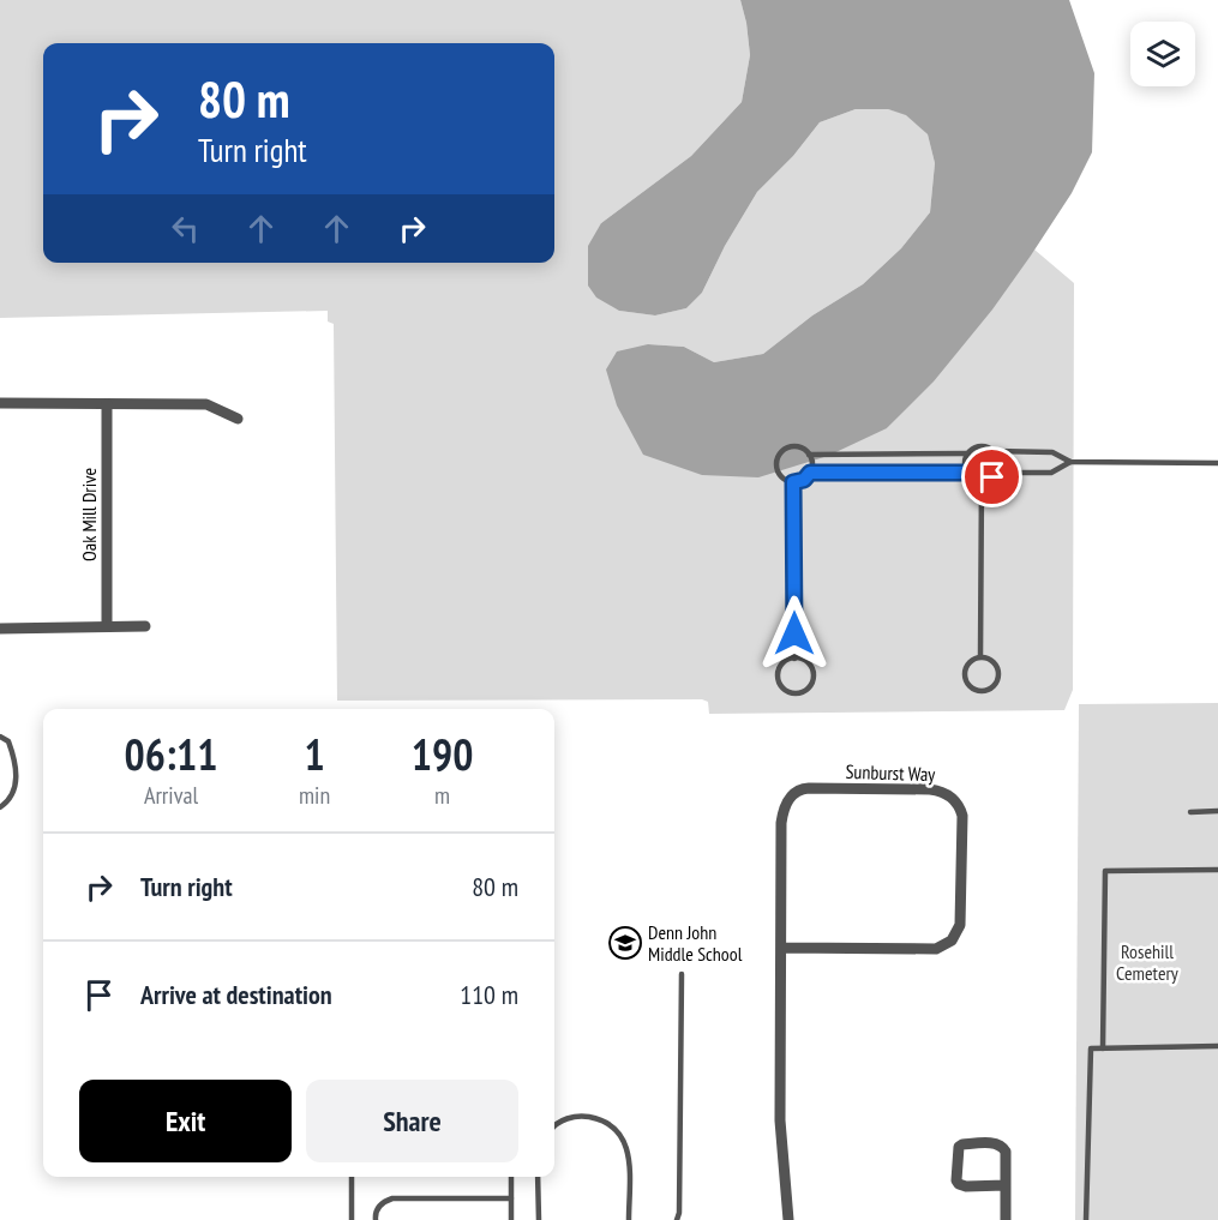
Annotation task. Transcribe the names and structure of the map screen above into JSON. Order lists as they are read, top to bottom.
{
  "streets": {
    "street": ["Oak Mill Drive", "Sunburst Way"]
  },
  "parks": ["Rosehill Cemetery"],
  "places": {
    "school or university": ["Denn John Middle School"]
  },
  "page": {
    "turn": ["80 m", "Turn right"],
    "eta": [
      "06:11",
      "Arrival",
      "1",
      "min",
      "190",
      "m"
    ],
    "list": [
      {
        "name": "Turn right",
        "value": "80 m"
      },
      {
        "name": "Arrive at destination",
        "value": "110 m"
      }
    ],
    "buttons": ["Exit", "Share"]
  }
}
